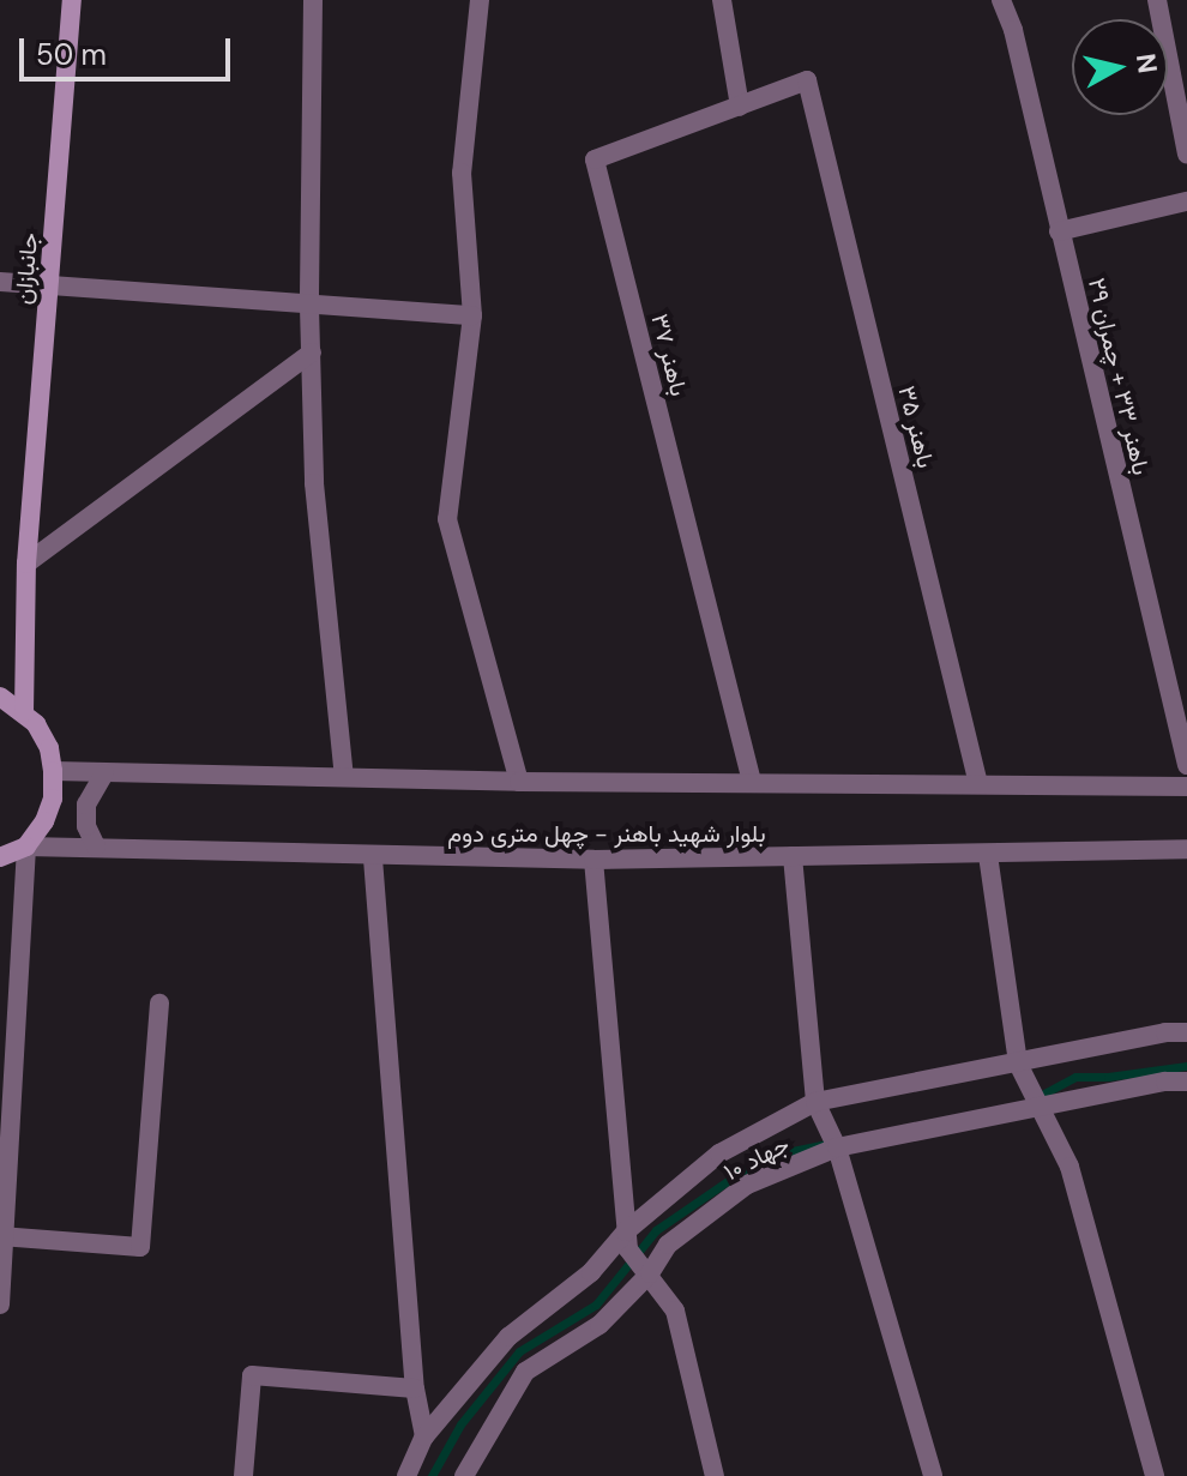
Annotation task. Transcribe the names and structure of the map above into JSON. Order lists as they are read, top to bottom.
{
  "streets": {
    "main road": ["جانبازان"],
    "street": [
      "باهنر ۳۷",
      "باهنر ۳۳ + چمران ۲۹",
      "باهنر ۳۵",
      "بلوار شهید باهنر - چهل متری دوم",
      "جهاد ۱۰"
    ]
  },
  "crossings": [
    ["باهنر ۳۷", "باهنر ۳۵"]
  ],
  "scale_bar": "50 m",
  "north": "right"
}
